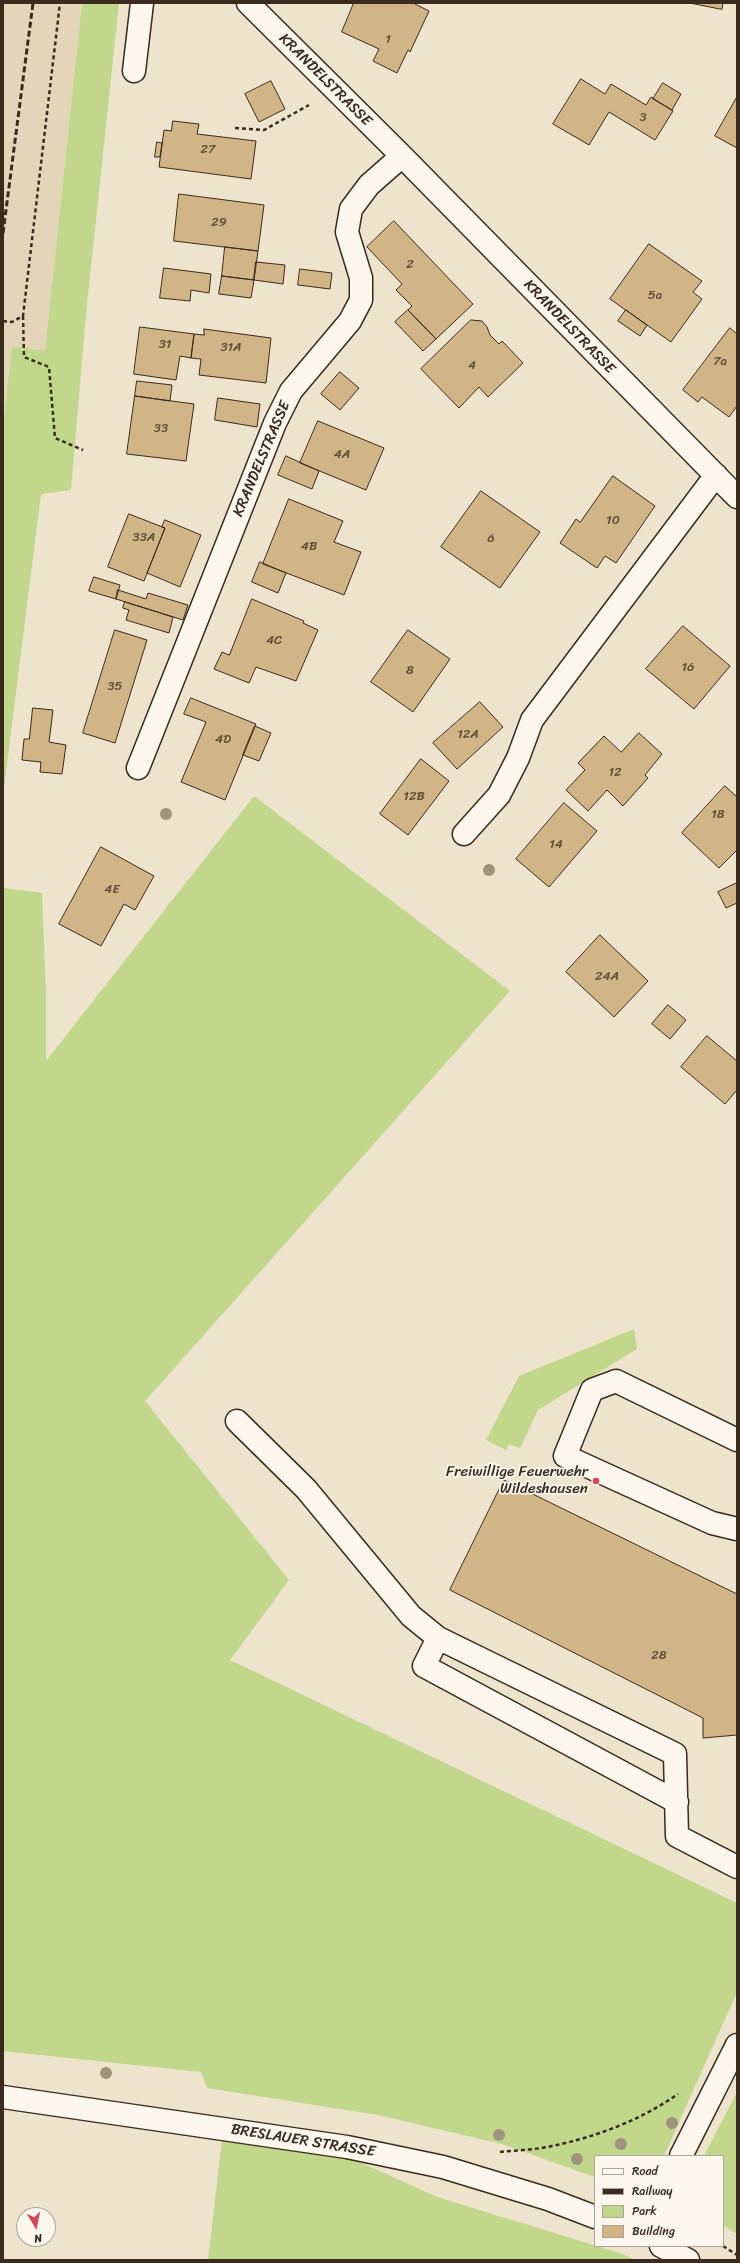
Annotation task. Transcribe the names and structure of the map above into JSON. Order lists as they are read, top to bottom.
{
  "streets": {
    "street": ["KRANDELSTRASSE", "BRESLAUER STRASSE"]
  },
  "places": ["Freiwillige Feuerwehr Wildeshausen"],
  "house_numbers": [
    "1",
    "3",
    "27",
    "29",
    "2",
    "5a",
    "31",
    "31A",
    "7a",
    "4",
    "33",
    "4A",
    "10",
    "33A",
    "6",
    "4B",
    "4C",
    "16",
    "8",
    "35",
    "12A",
    "4D",
    "12",
    "12B",
    "18",
    "14",
    "4E",
    "24A",
    "28"
  ],
  "legend": [
    "Road",
    "Railway",
    "Park",
    "Building"
  ],
  "north": "bottom"
}
